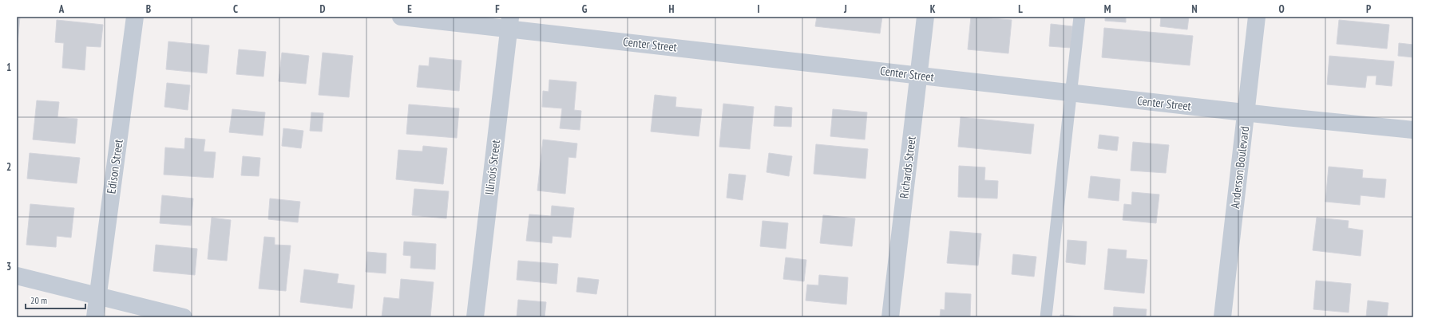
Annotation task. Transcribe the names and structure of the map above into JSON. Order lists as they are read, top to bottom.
{
  "streets": {
    "street": [
      "Center Street",
      "Edison Street",
      "Illinois Street",
      "Richards Street",
      "Anderson Boulevard"
    ]
  },
  "crossings": [
    ["Center Street", "Illinois Street"],
    ["Center Street", "Richards Street"],
    ["Center Street", "Anderson Boulevard"]
  ],
  "scale_bar": "20 m",
  "grid": {
    "columns": [
      "A",
      "B",
      "C",
      "D",
      "E",
      "F",
      "G",
      "H",
      "I",
      "J",
      "K",
      "L",
      "M",
      "N",
      "O",
      "P"
    ],
    "rows": ["1", "2", "3"]
  }
}
